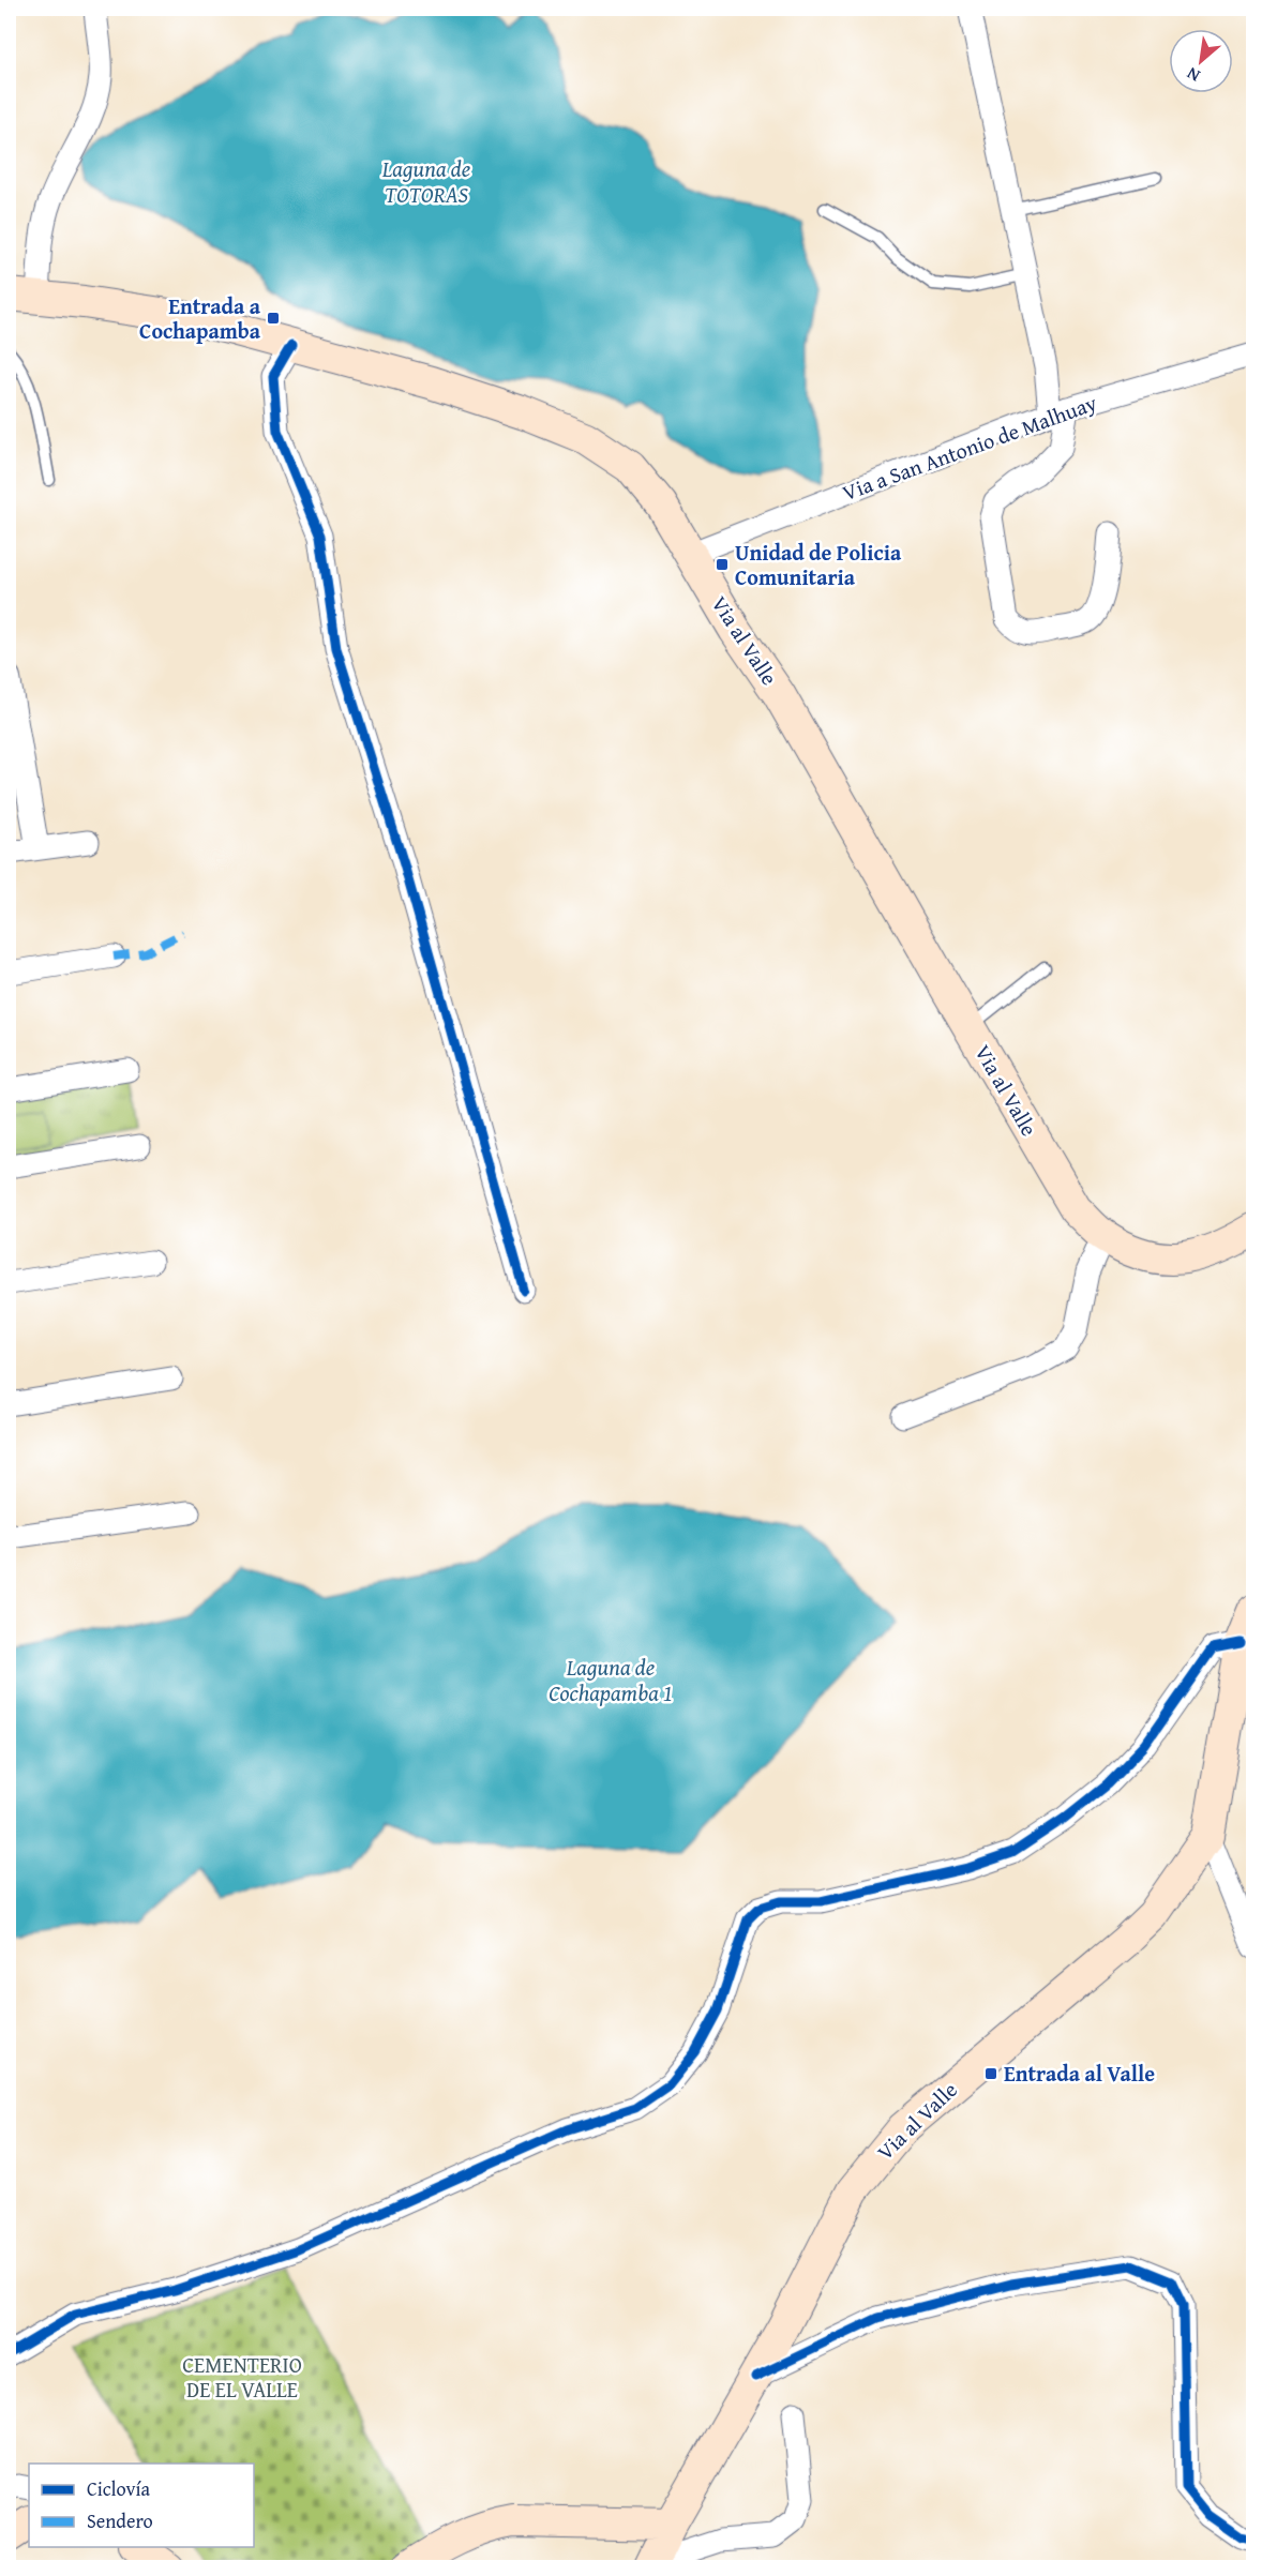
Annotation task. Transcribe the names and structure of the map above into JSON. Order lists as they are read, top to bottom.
{
  "streets": {
    "main road": ["Via al Valle"],
    "street": ["Via a San Antonio de Malhuay"]
  },
  "crossings": [
    ["Via a San Antonio de Malhuay", "Via al Valle"]
  ],
  "water": ["Laguna de TOTORAS", "Laguna de Cochapamba 1"],
  "parks": ["CEMENTERIO DE EL VALLE"],
  "places": {
    "transit": ["Entrada a Cochapamba", "Unidad de Policia Comunitaria", "Entrada al Valle"]
  },
  "legend": ["Ciclovía", "Sendero"],
  "north": "bottom left"
}
